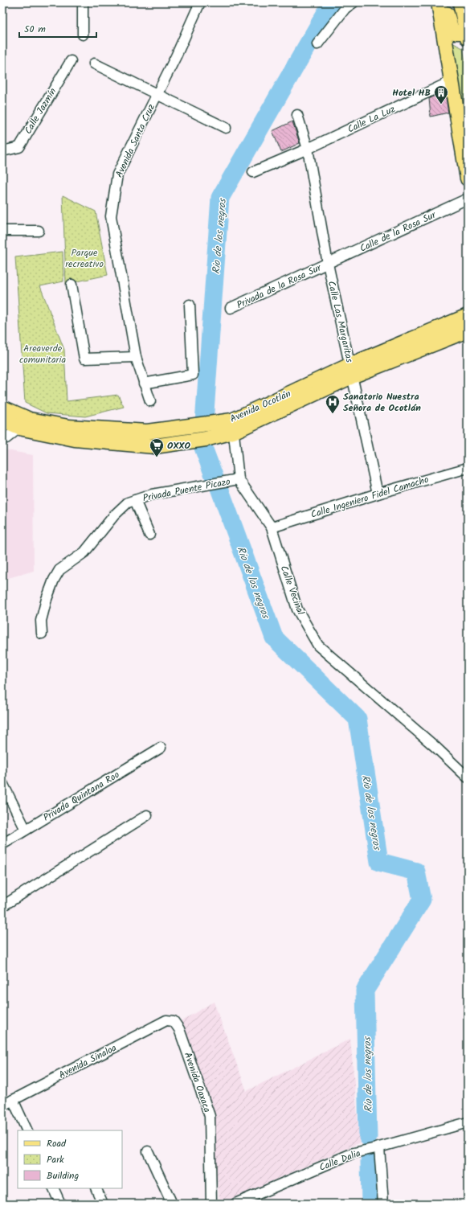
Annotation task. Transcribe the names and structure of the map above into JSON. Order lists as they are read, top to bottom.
{
  "streets": {
    "main road": ["Avenida Ocotlán"],
    "street": [
      "Calle Jazmín",
      "Calle La Luz",
      "Avenida Santa Cruz",
      "Calle de la Rosa Sur",
      "Privada de la Rosa Sur",
      "Calle Las Margaritas",
      "Privada Puente Picazo",
      "Calle Ingeniero Fidel Camacho",
      "Calle Vecinal",
      "Privada Quintana Roo",
      "Avenida Sinaloa",
      "Avenida Oaxaca",
      "Calle Dalia"
    ]
  },
  "crossings": [
    ["Calle La Luz", "Calle Las Margaritas"],
    ["Calle de la Rosa Sur", "Privada de la Rosa Sur"],
    ["Calle de la Rosa Sur", "Calle Las Margaritas"],
    ["Privada de la Rosa Sur", "Calle Las Margaritas"],
    ["Calle Las Margaritas", "Avenida Ocotlán"],
    ["Calle Las Margaritas", "Calle Ingeniero Fidel Camacho"],
    ["Avenida Ocotlán", "Calle Vecinal"],
    ["Privada Puente Picazo", "Calle Vecinal"],
    ["Calle Ingeniero Fidel Camacho", "Calle Vecinal"],
    ["Avenida Sinaloa", "Avenida Oaxaca"]
  ],
  "water": ["Rio de los negros"],
  "parks": ["Parque recreativo", "Areaverde comunitaria"],
  "places": {
    "building": ["Hotel HB"],
    "hospital": ["Sanatorio Nuestra Señora de Ocotlán"],
    "supermarket": ["OXXO"]
  },
  "legend": ["Road", "Park", "Building"],
  "scale_bar": "50 m"
}
